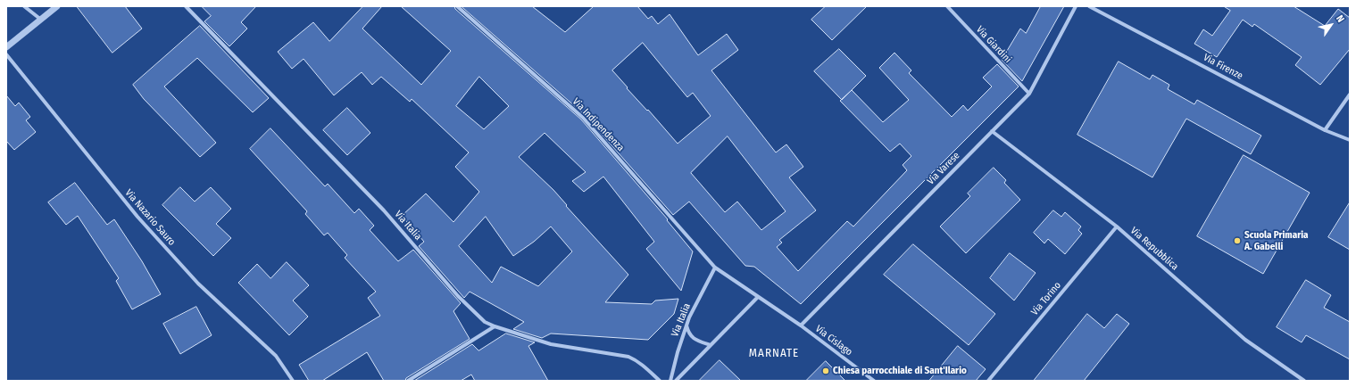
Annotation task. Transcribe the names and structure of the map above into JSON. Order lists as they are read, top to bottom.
{
  "streets": {
    "street": [
      "Via Giardini",
      "Via Firenze",
      "Via Indipendenza",
      "Via Varese",
      "Via Nazario Sauro",
      "Via Italia",
      "Via Repubblica",
      "Via Torino",
      "Via Cislago"
    ]
  },
  "crossings": [
    ["Via Giardini", "Via Varese"],
    ["Via Indipendenza", "Via Italia"],
    ["Via Indipendenza", "Via Cislago"],
    ["Via Varese", "Via Repubblica"],
    ["Via Varese", "Via Cislago"],
    ["Via Repubblica", "Via Torino"]
  ],
  "districts": ["MARNATE"],
  "places": ["Scuola Primaria A. Gabelli", "Chiesa parrocchiale di Sant'Ilario"],
  "north": "top right"
}
